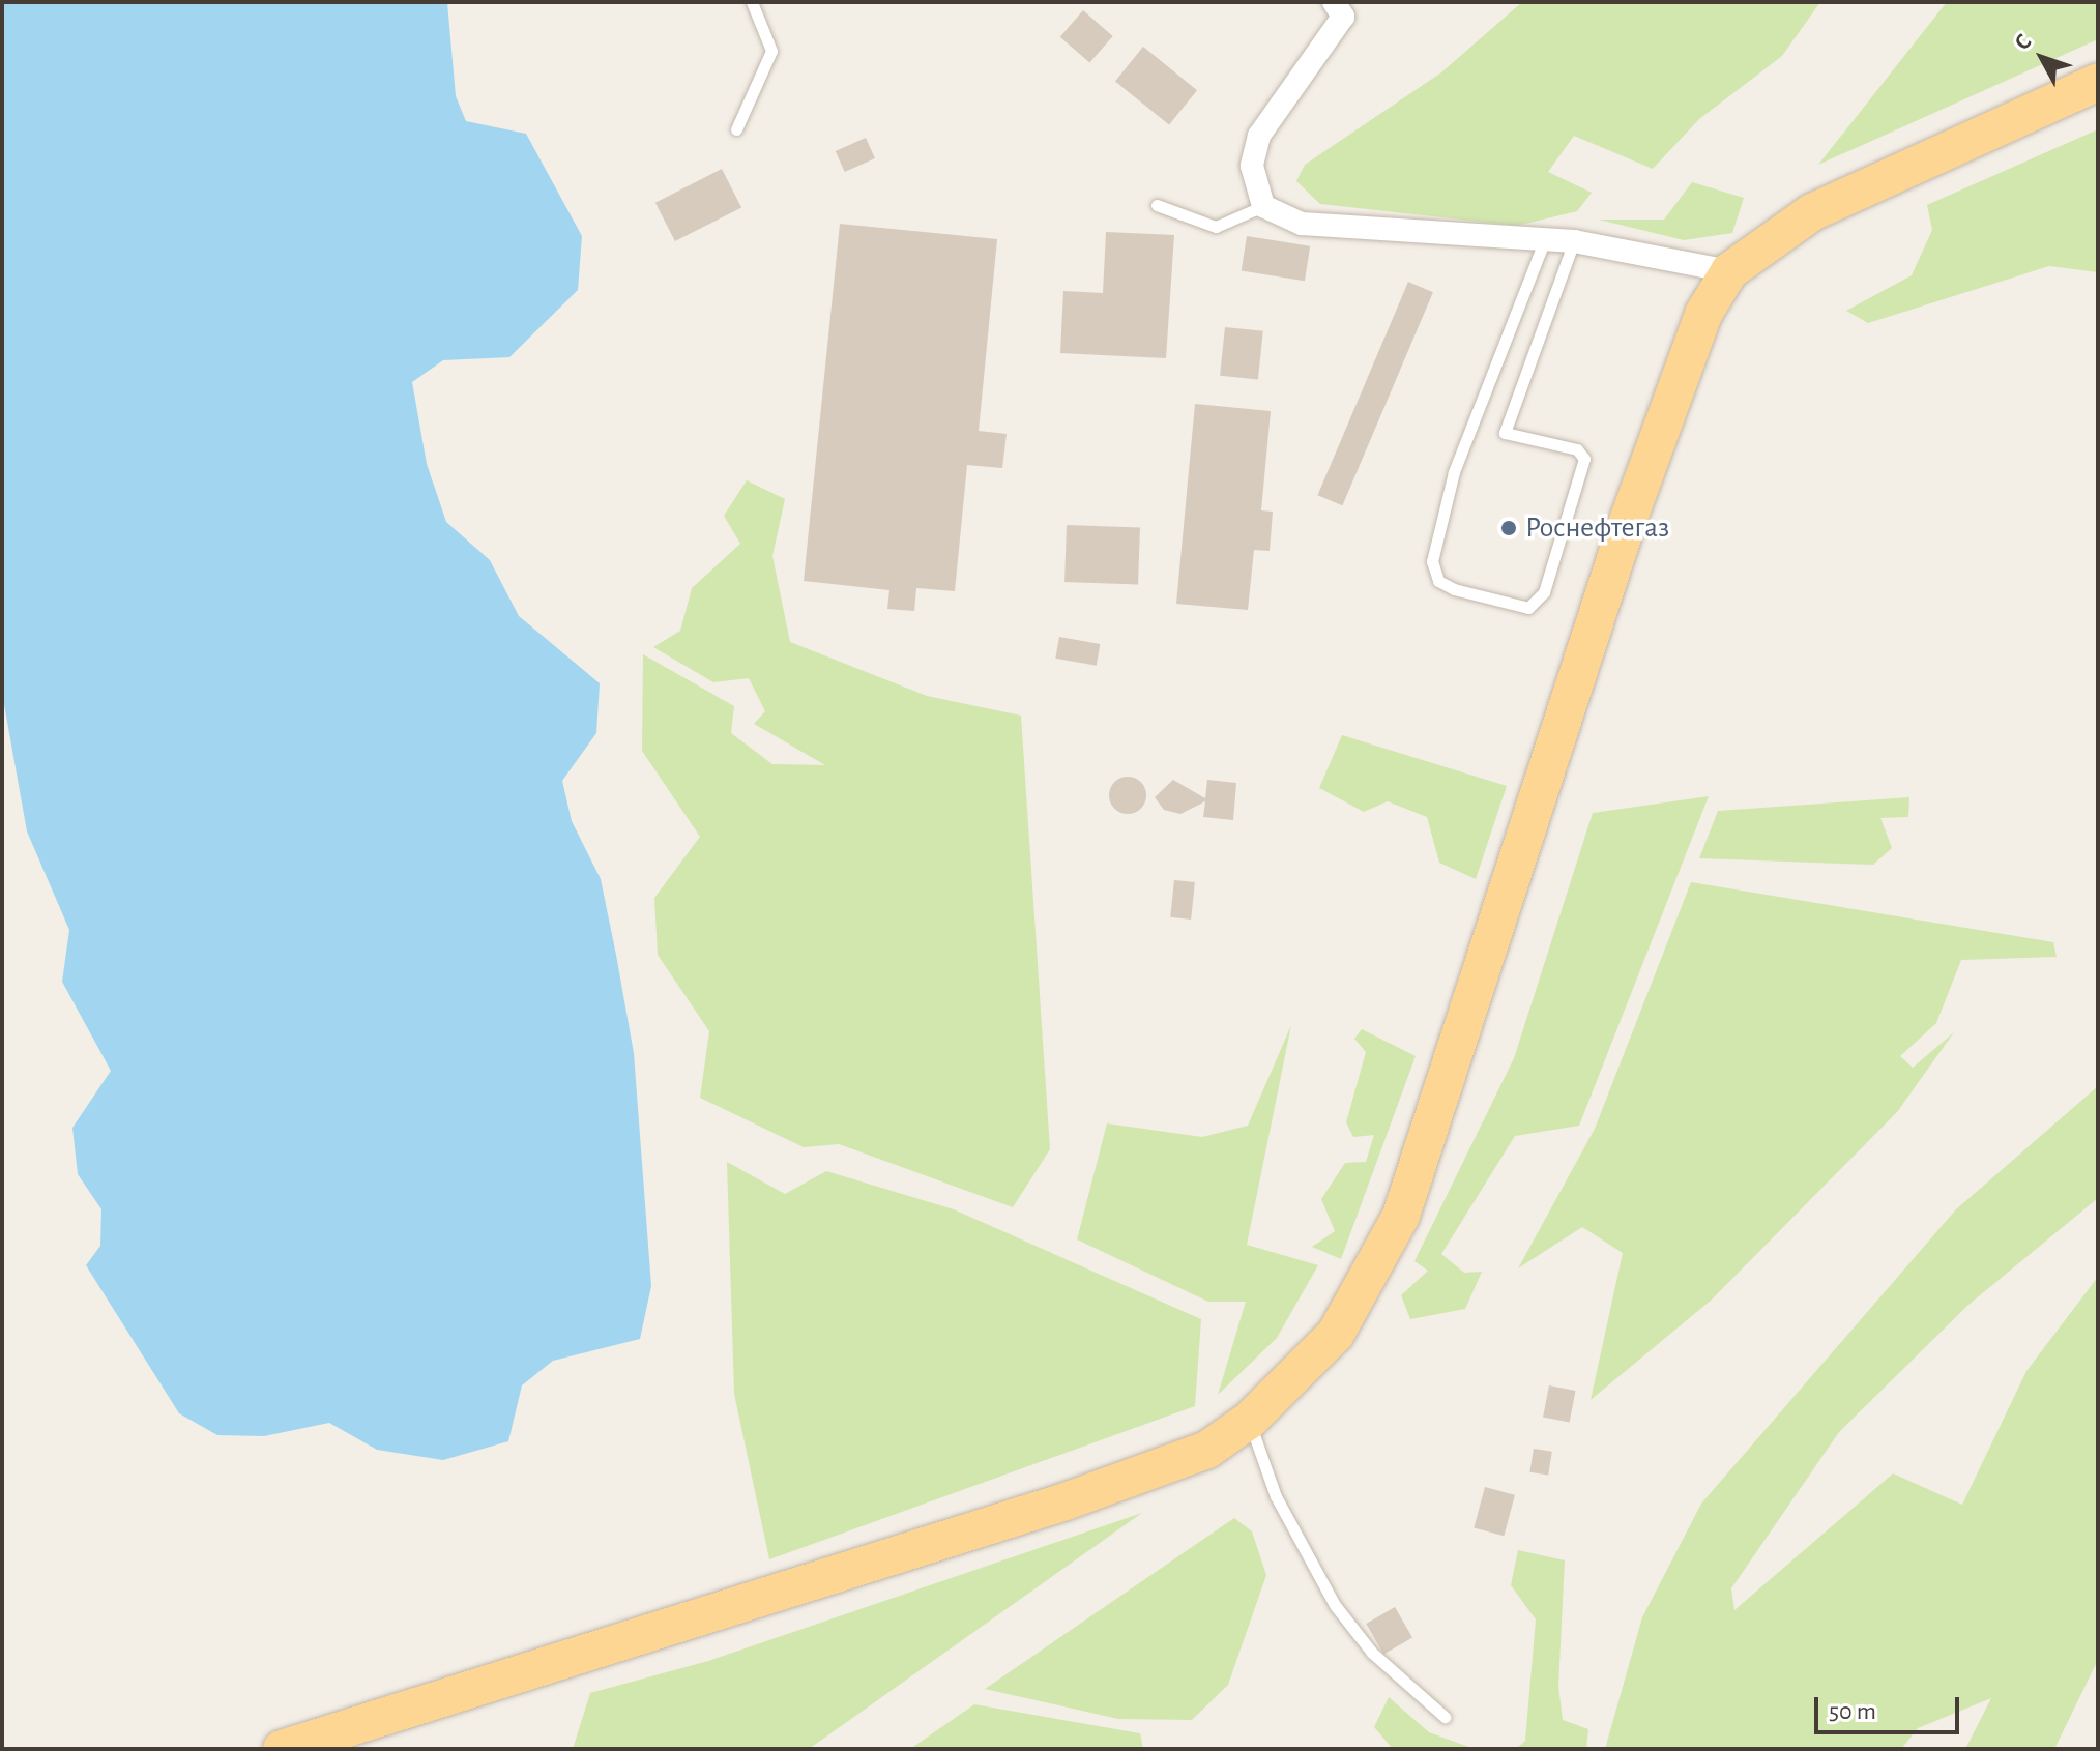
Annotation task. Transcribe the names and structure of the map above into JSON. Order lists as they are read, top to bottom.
{
  "places": ["Роснефтегаз"],
  "scale_bar": "50 m",
  "north": "top left"
}
